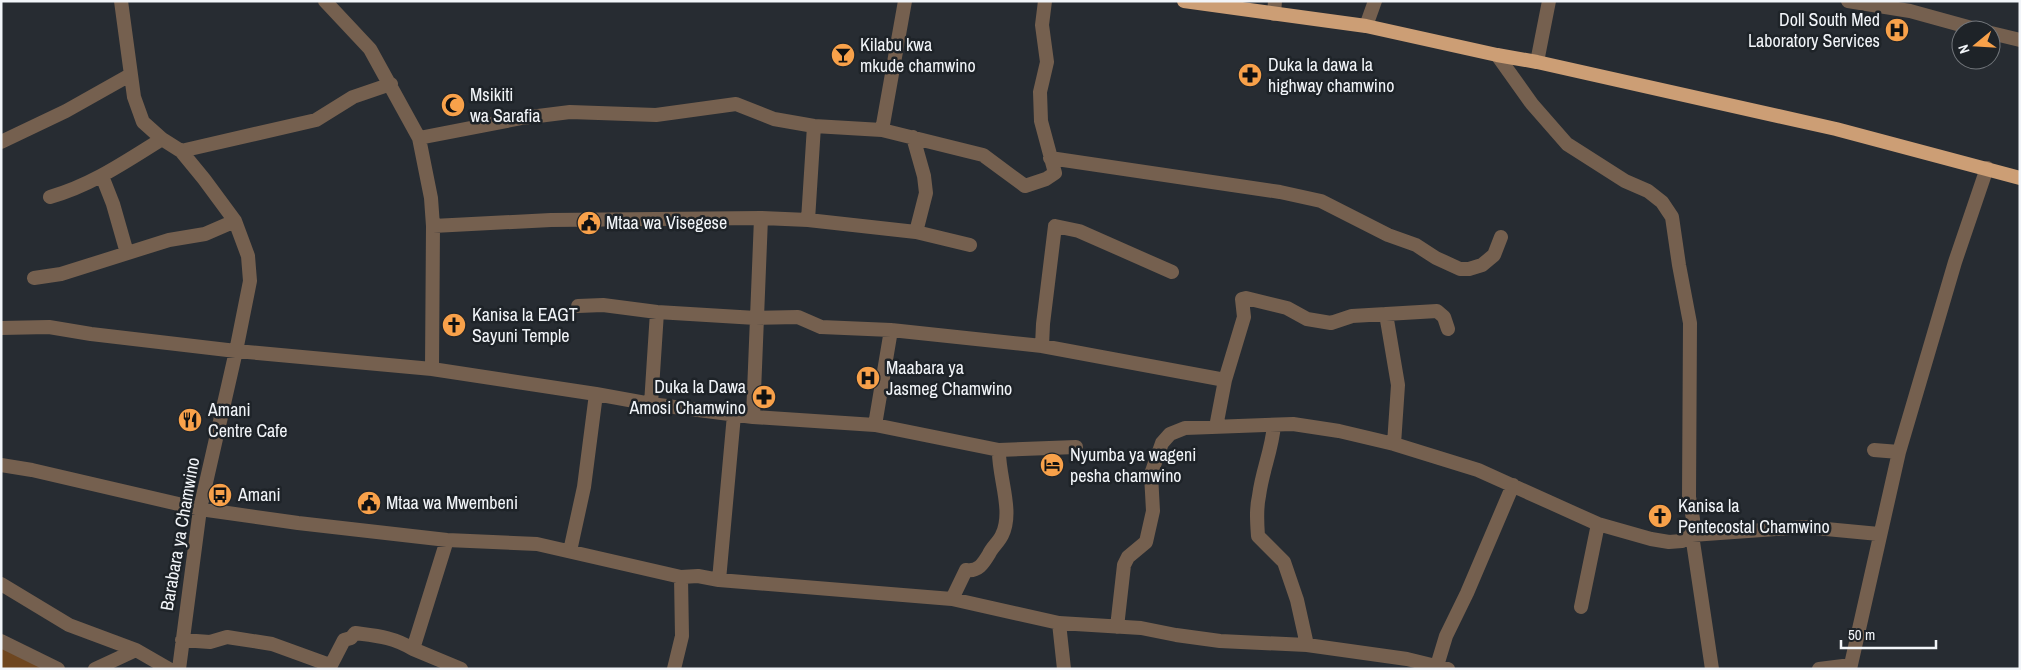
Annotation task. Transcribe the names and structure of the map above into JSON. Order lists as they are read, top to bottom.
{
  "streets": {
    "street": ["Barabara ya Chamwino"]
  },
  "places": {
    "hospital": ["Doll South Med Laboratory Services", "Maabara ya Jasmeg Chamwino"],
    "bar": ["Kilabu kwa mkude chamwino"],
    "pharmacy": ["Duka la dawa la highway chamwino", "Duka la Dawa Amosi Chamwino"],
    "mosque": ["Msikiti wa Sarafia"],
    "public building": ["Mtaa wa Visegese", "Mtaa wa Mwembeni"],
    "church": ["Kanisa la EAGT Sayuni Temple", "Kanisa la Pentecostal Chamwino"],
    "restaurant": ["Amani Centre Cafe"],
    "hotel": ["Nyumba ya wageni pesha chamwino"],
    "bus stop": ["Amani"]
  },
  "scale_bar": "50 m",
  "north": "left"
}
